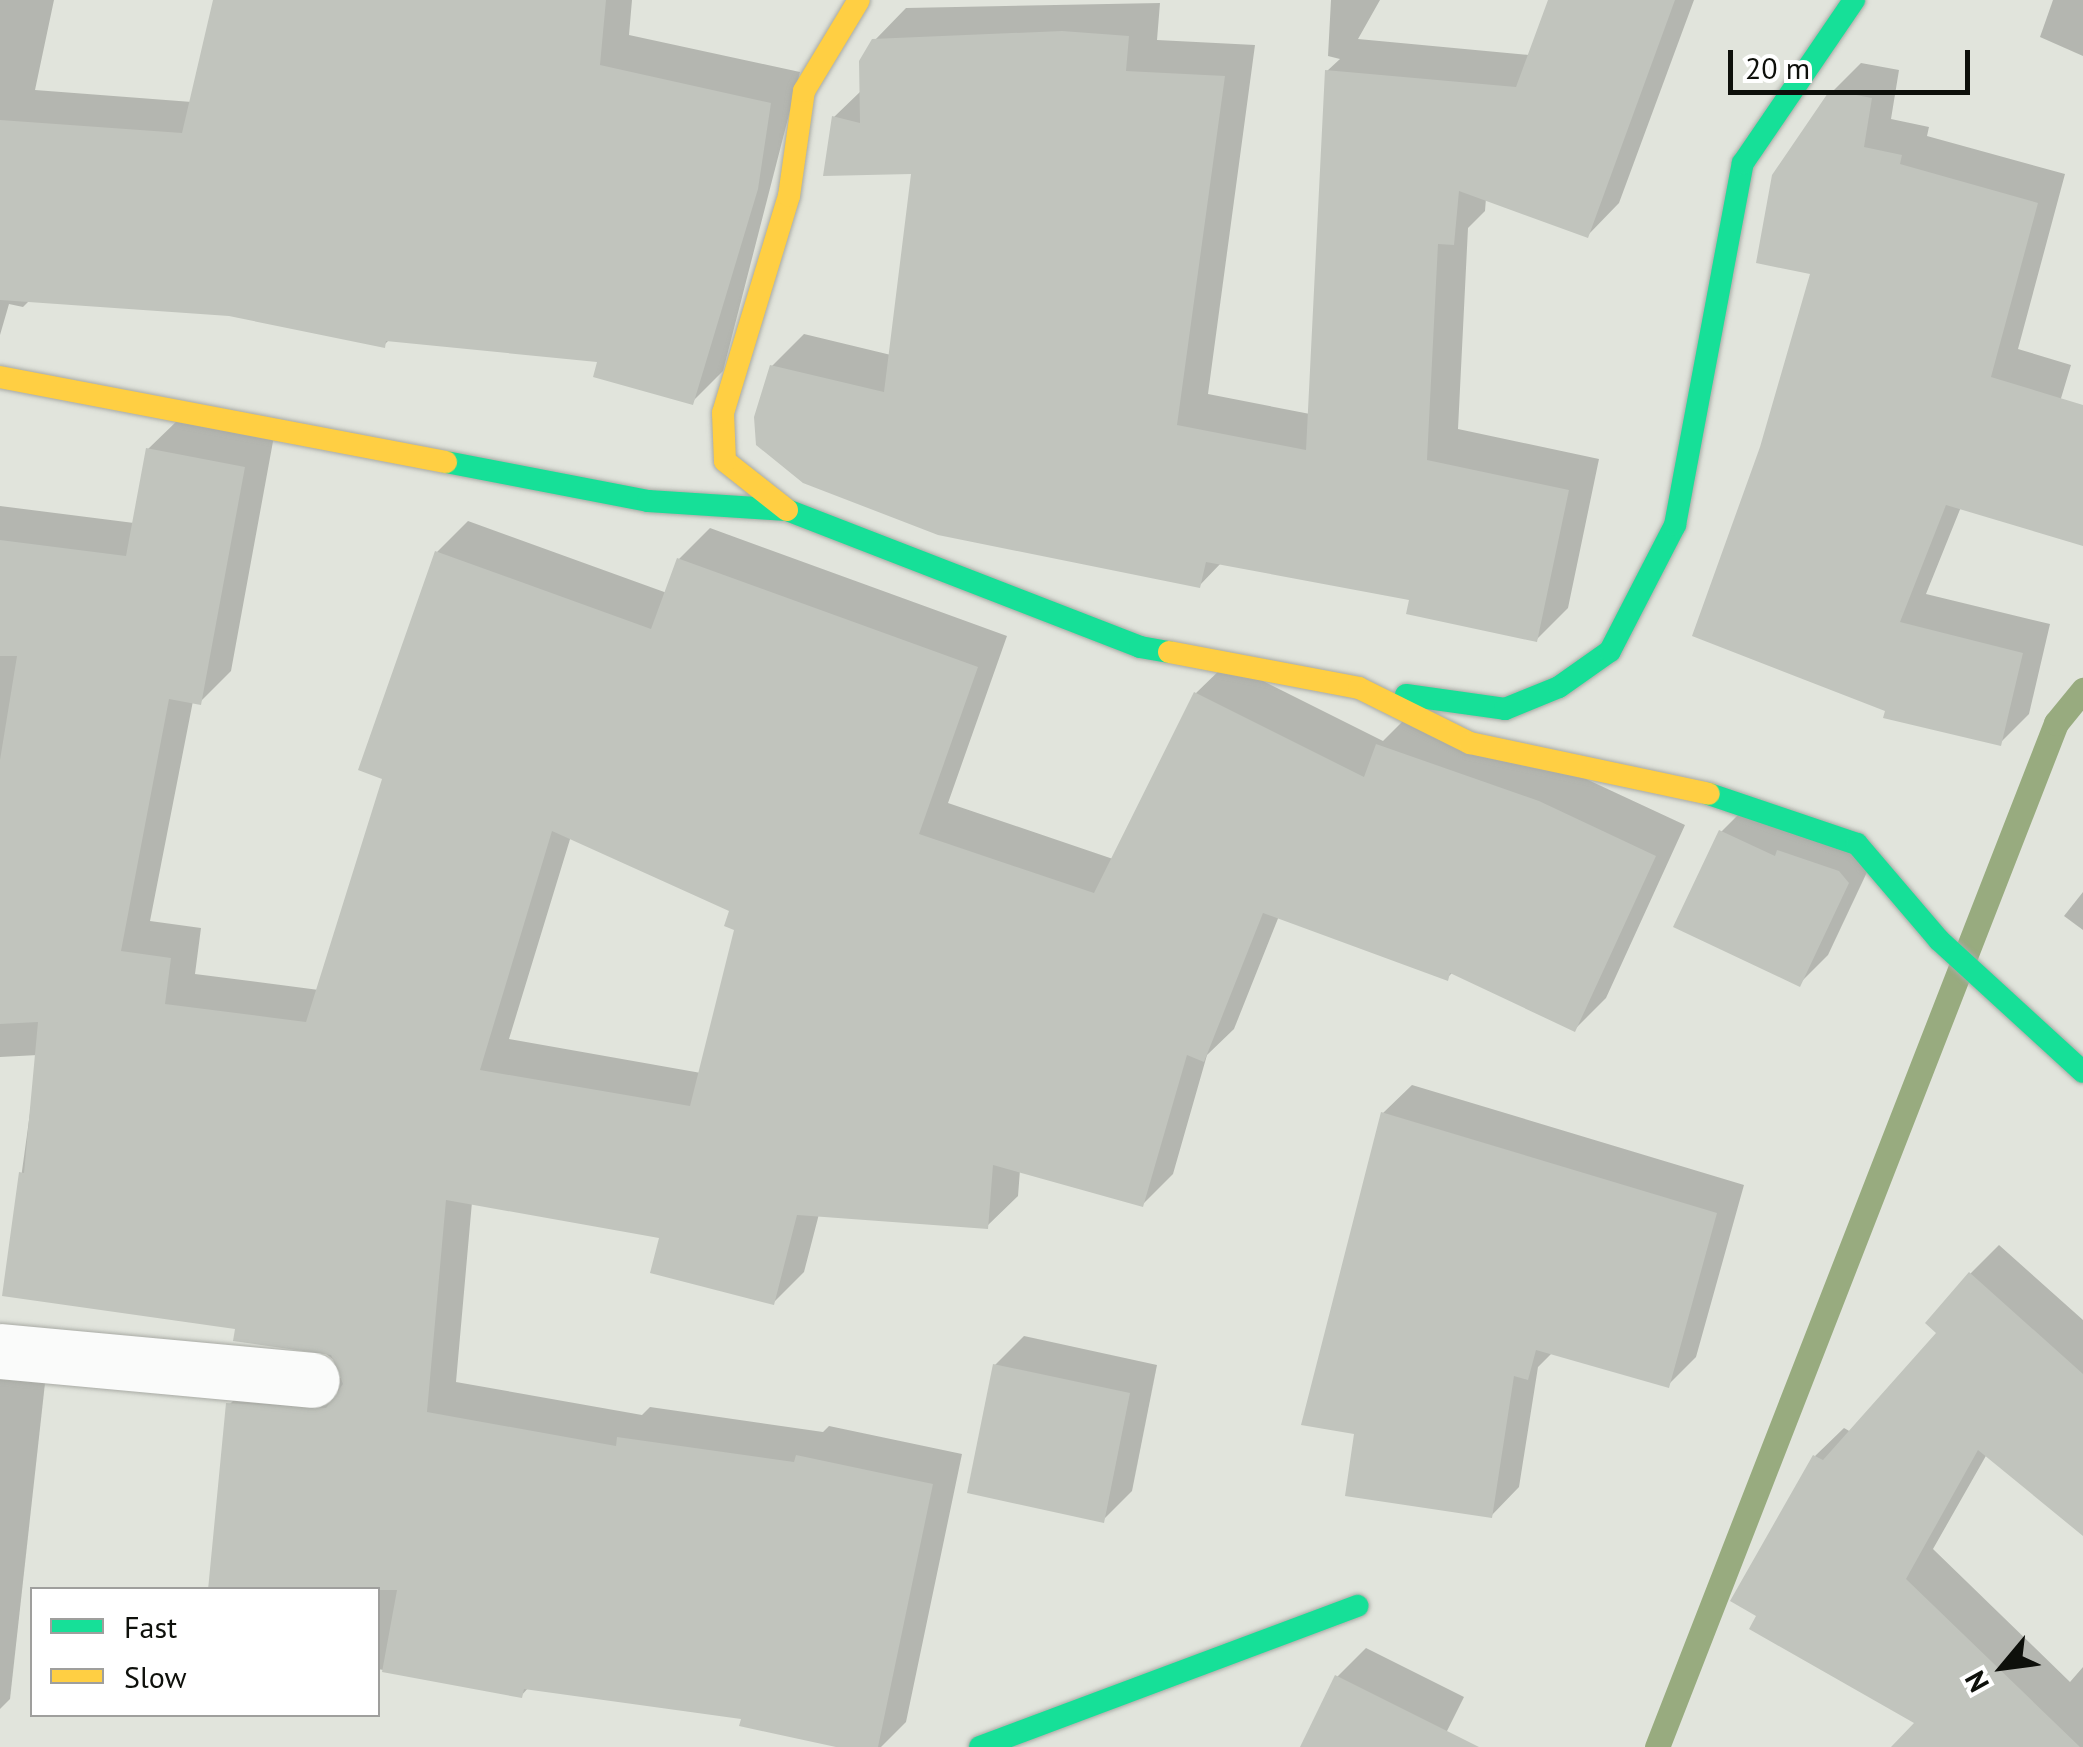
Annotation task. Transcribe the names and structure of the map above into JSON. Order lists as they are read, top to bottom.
{
  "legend": ["Fast", "Slow"],
  "scale_bar": "20 m",
  "north": "bottom left"
}
